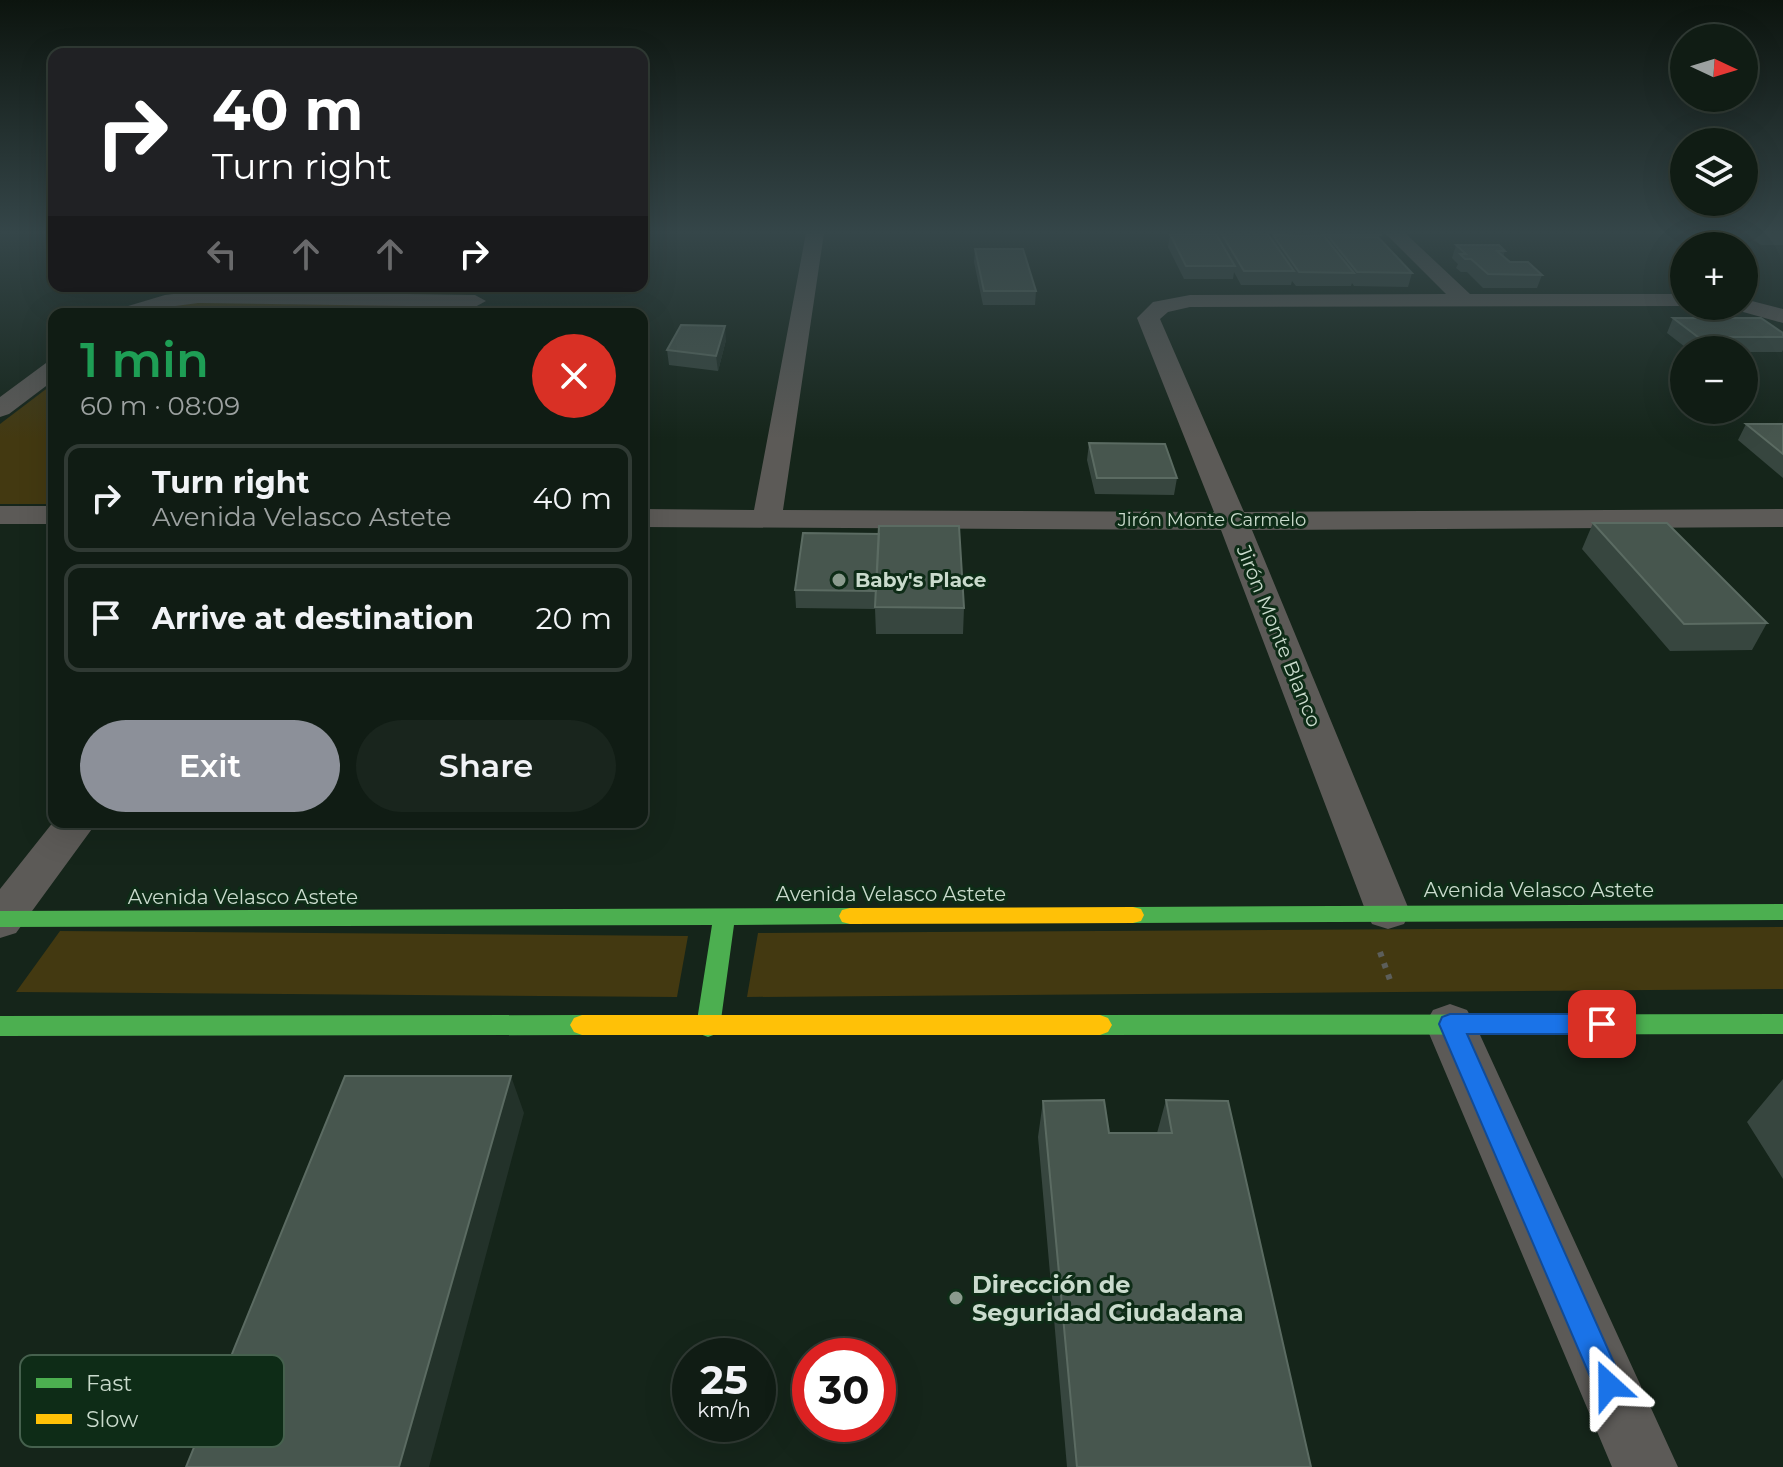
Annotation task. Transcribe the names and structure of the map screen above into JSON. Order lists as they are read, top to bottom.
{
  "streets": {
    "main road": ["Avenida Velasco Astete"],
    "street": ["Jirón Monte Carmelo", "Jirón Monte Blanco"]
  },
  "crossings": [
    ["Jirón Monte Carmelo", "Jirón Monte Blanco"],
    ["Jirón Monte Blanco", "Avenida Velasco Astete"]
  ],
  "places": ["Baby's Place", "Dirección de Seguridad Ciudadana"],
  "legend": ["Fast", "Slow"],
  "north": "right",
  "page": {
    "map_buttons": ["+", "−"],
    "turn": ["40 m", "Turn right"],
    "heading": ["1 min", "60 m · 08:09"],
    "list": [
      {
        "name": "Turn right",
        "note": "Avenida Velasco Astete",
        "value": "40 m"
      },
      {
        "name": "Arrive at destination",
        "value": "20 m"
      }
    ],
    "buttons": ["Exit", "Share"],
    "speed": "25 km/h",
    "limit": "30"
  }
}
